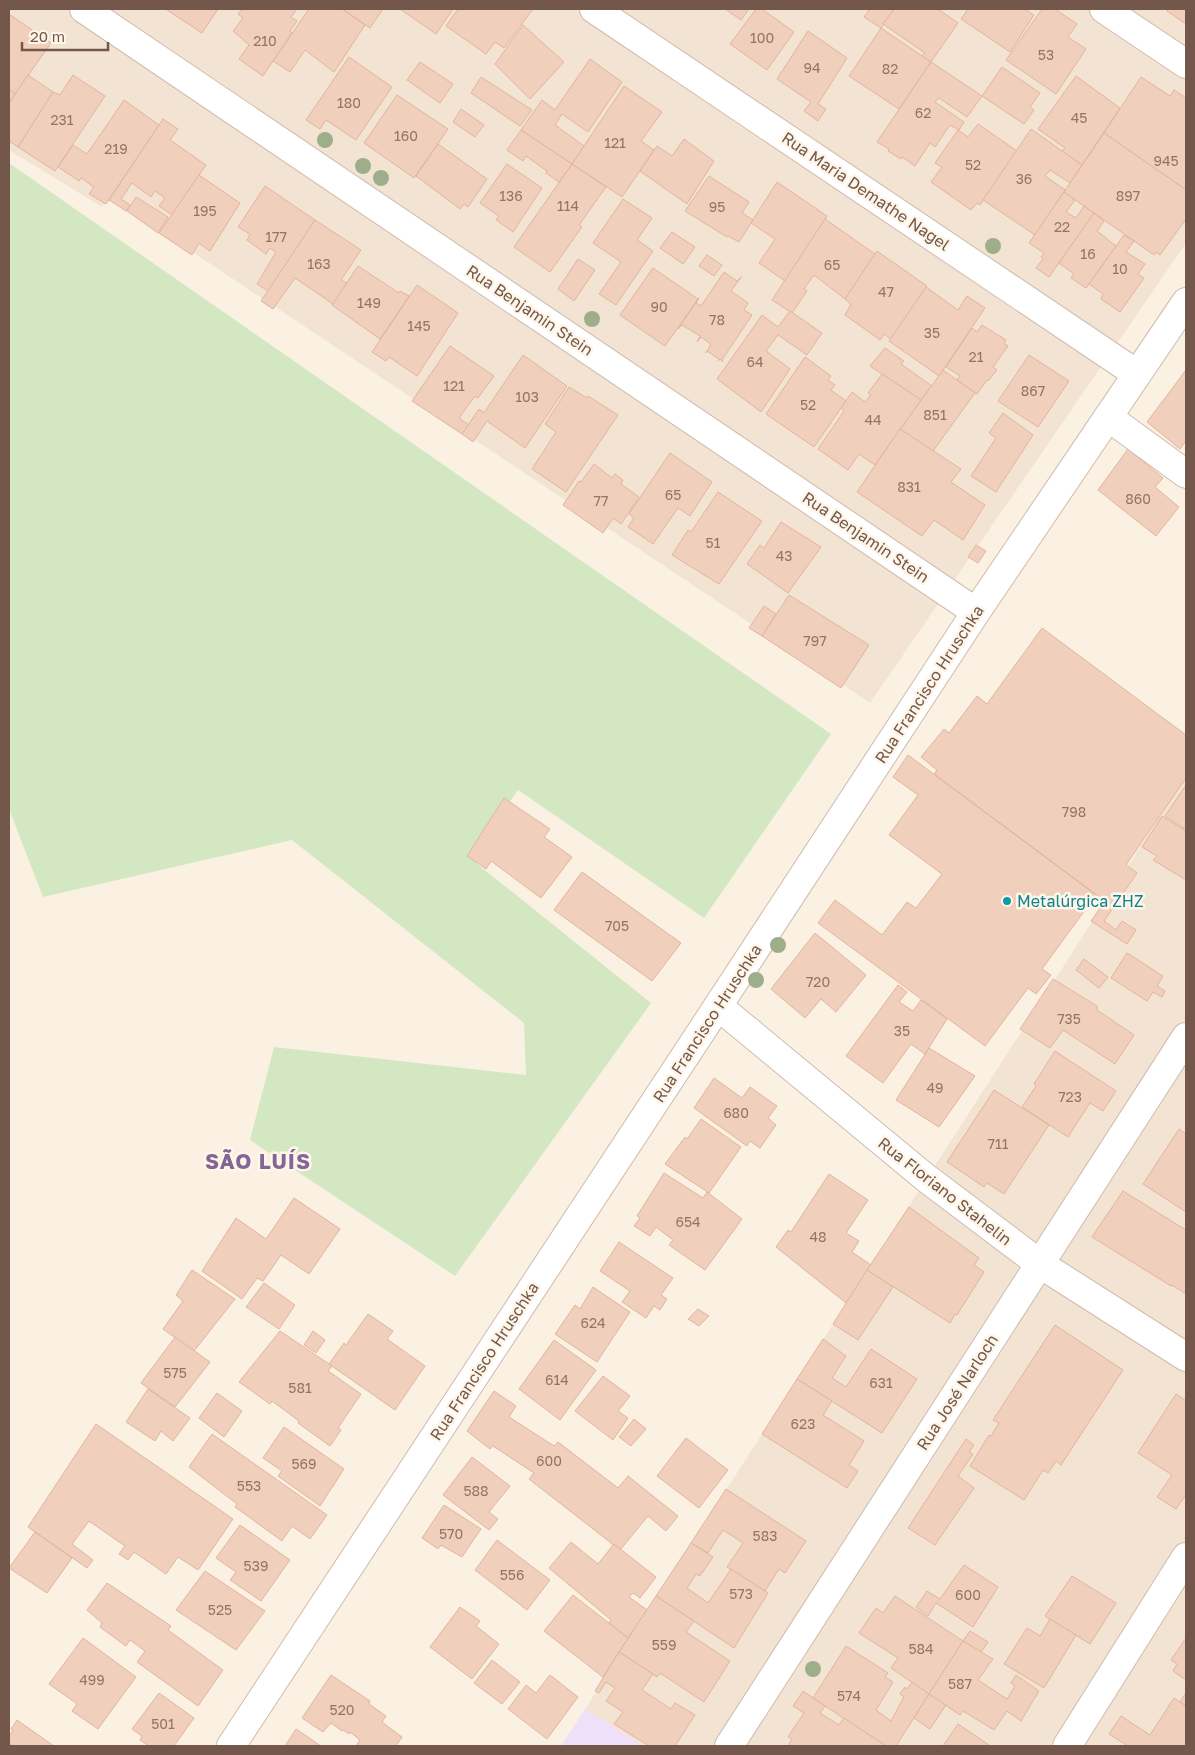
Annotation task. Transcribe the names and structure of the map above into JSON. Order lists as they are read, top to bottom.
{
  "streets": {
    "street": [
      "Rua Maria Demathe Nagel",
      "Rua Benjamin Stein",
      "Rua Francisco Hruschka",
      "Rua Floriano Stahelin",
      "Rua José Narloch"
    ]
  },
  "crossings": [
    ["Rua Maria Demathe Nagel", "Rua Francisco Hruschka"],
    ["Rua Benjamin Stein", "Rua Francisco Hruschka"],
    ["Rua Francisco Hruschka", "Rua Floriano Stahelin"],
    ["Rua Floriano Stahelin", "Rua José Narloch"]
  ],
  "districts": ["SÃO LUÍS"],
  "places": ["Metalúrgica ZHZ"],
  "house_numbers": [
    "100",
    "210",
    "53",
    "94",
    "82",
    "180",
    "62",
    "45",
    "231",
    "160",
    "121",
    "219",
    "945",
    "52",
    "36",
    "136",
    "897",
    "114",
    "95",
    "195",
    "22",
    "177",
    "16",
    "163",
    "65",
    "10",
    "47",
    "149",
    "90",
    "78",
    "145",
    "35",
    "21",
    "64",
    "121",
    "867",
    "103",
    "52",
    "851",
    "44",
    "831",
    "65",
    "860",
    "77",
    "51",
    "43",
    "797",
    "798",
    "705",
    "720",
    "735",
    "35",
    "49",
    "723",
    "680",
    "711",
    "654",
    "48",
    "624",
    "575",
    "614",
    "631",
    "581",
    "623",
    "600",
    "569",
    "553",
    "588",
    "570",
    "583",
    "539",
    "556",
    "573",
    "600",
    "525",
    "559",
    "584",
    "499",
    "587",
    "574",
    "520",
    "501"
  ],
  "scale_bar": "20 m"
}
